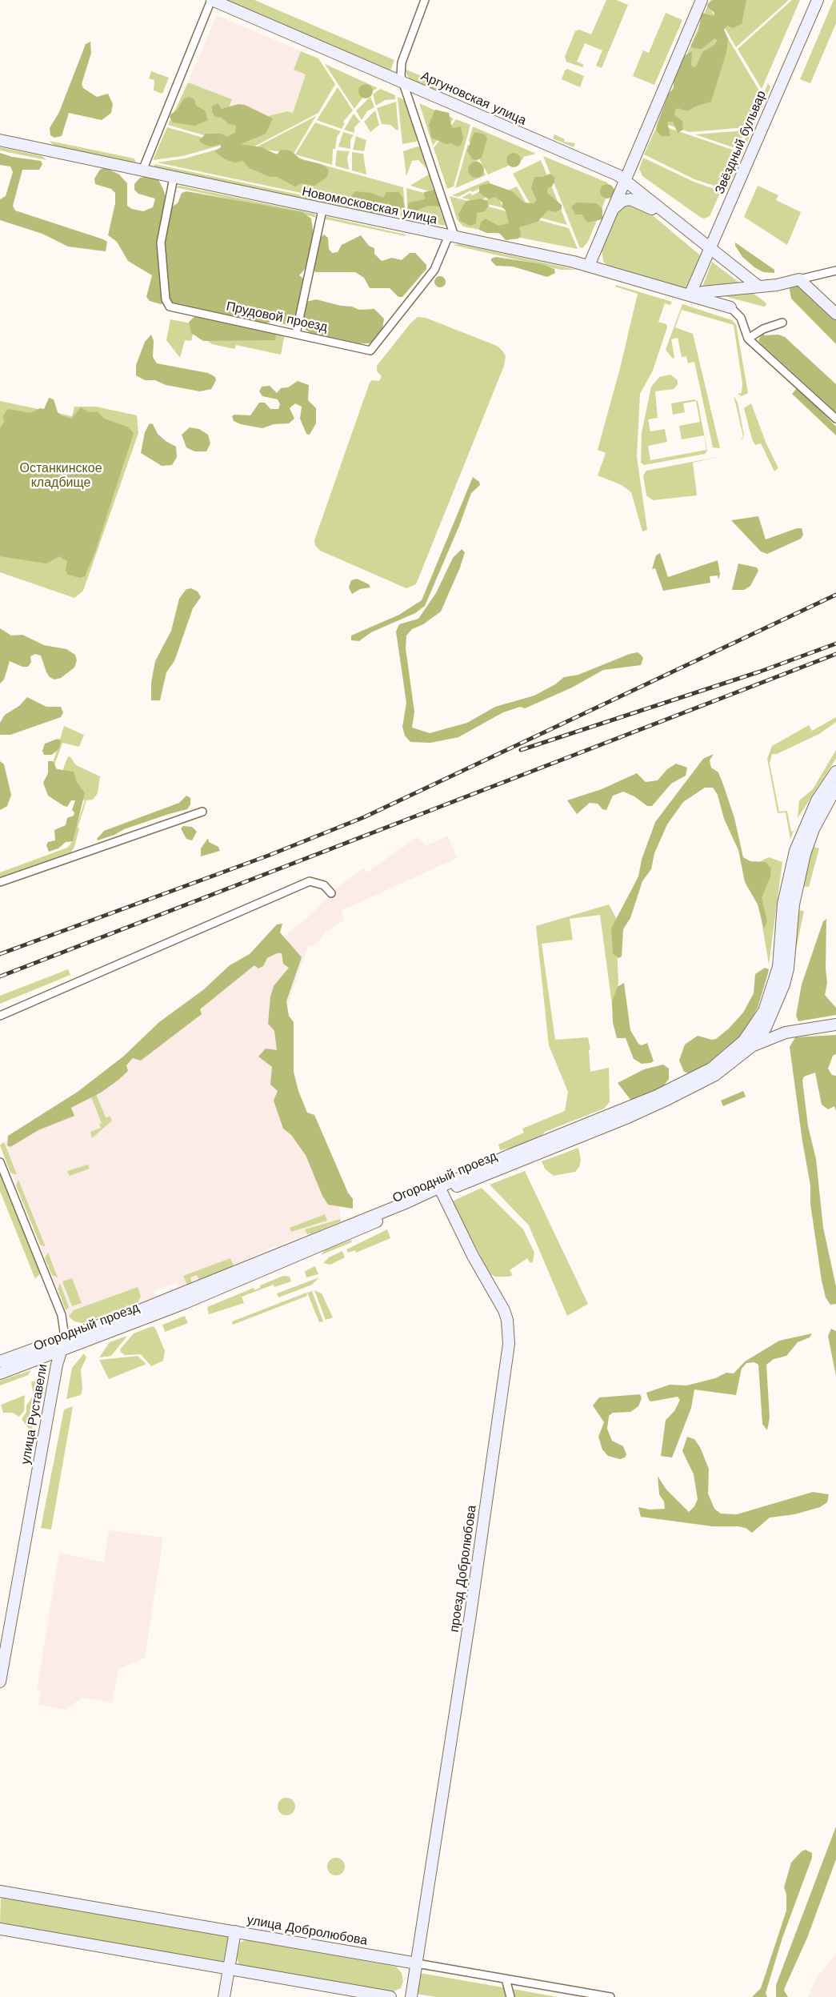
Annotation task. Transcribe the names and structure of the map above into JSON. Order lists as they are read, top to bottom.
{
  "streets": {
    "main road": [
      "Аргуновская улица",
      "Звёздный бульвар",
      "Новомосковская улица",
      "Огородный проезд",
      "улица Руставели",
      "проезд Добролюбова",
      "улица Добролюбова"
    ],
    "street": ["Прудовой проезд"]
  },
  "crossings": [
    ["Аргуновская улица", "Звёздный бульвар"],
    ["Звёздный бульвар", "Новомосковская улица"],
    ["Новомосковская улица", "Прудовой проезд"],
    ["Огородный проезд", "улица Руставели"],
    ["Огородный проезд", "проезд Добролюбова"],
    ["проезд Добролюбова", "улица Добролюбова"]
  ],
  "parks": ["Останкинское кладбище"]
}
